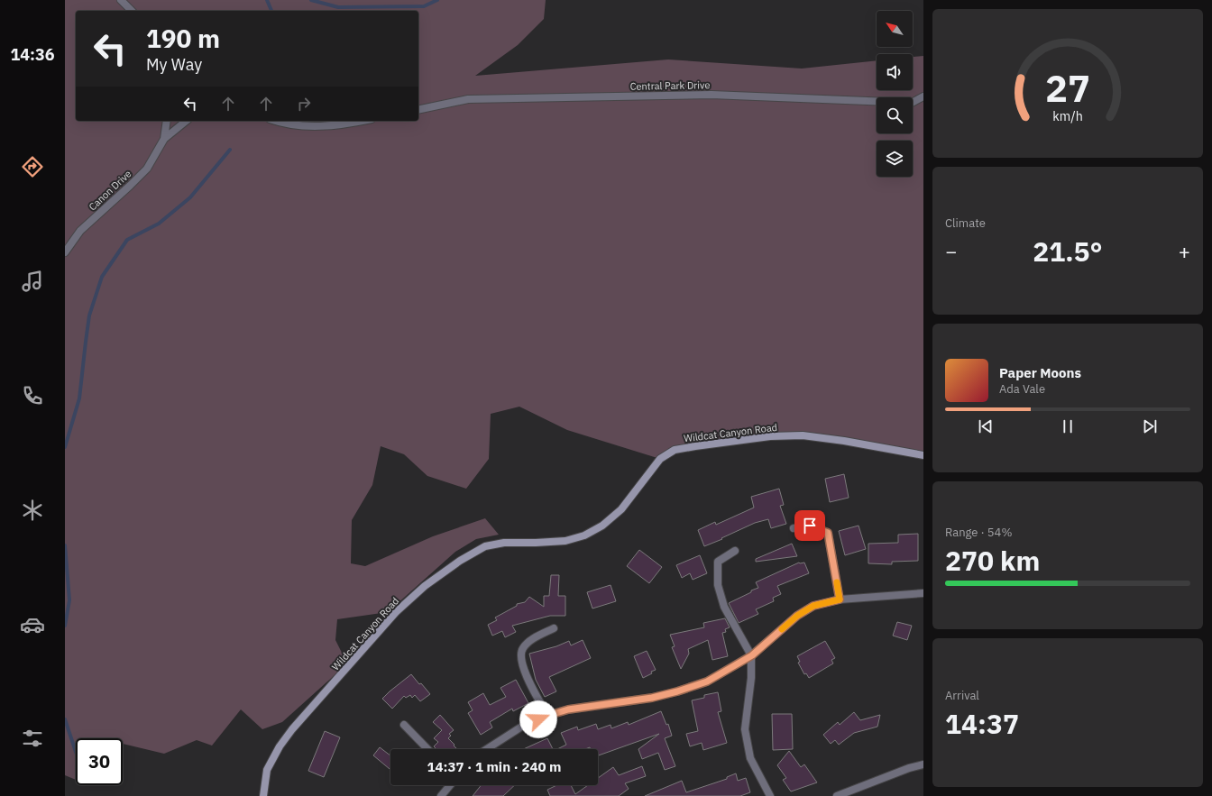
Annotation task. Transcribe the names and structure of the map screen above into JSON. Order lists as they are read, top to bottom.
{
  "streets": {
    "street": ["Central Park Drive", "Canon Drive", "Wildcat Canyon Road"]
  },
  "north": "top left",
  "page": {
    "tabs": "14:36",
    "turn": ["190 m", "My Way"],
    "tile": [
      "Climate",
      ["Range · 54%", "270 km"],
      ["Arrival", "14:37"]
    ],
    "heat": ["−", "21.5°", "+"],
    "song": ["Paper Moons", "Ada Vale"],
    "limit": "30",
    "trip": "14:37 · 1 min · 240 m",
    "gauge": ["27", "km/h"]
  }
}
